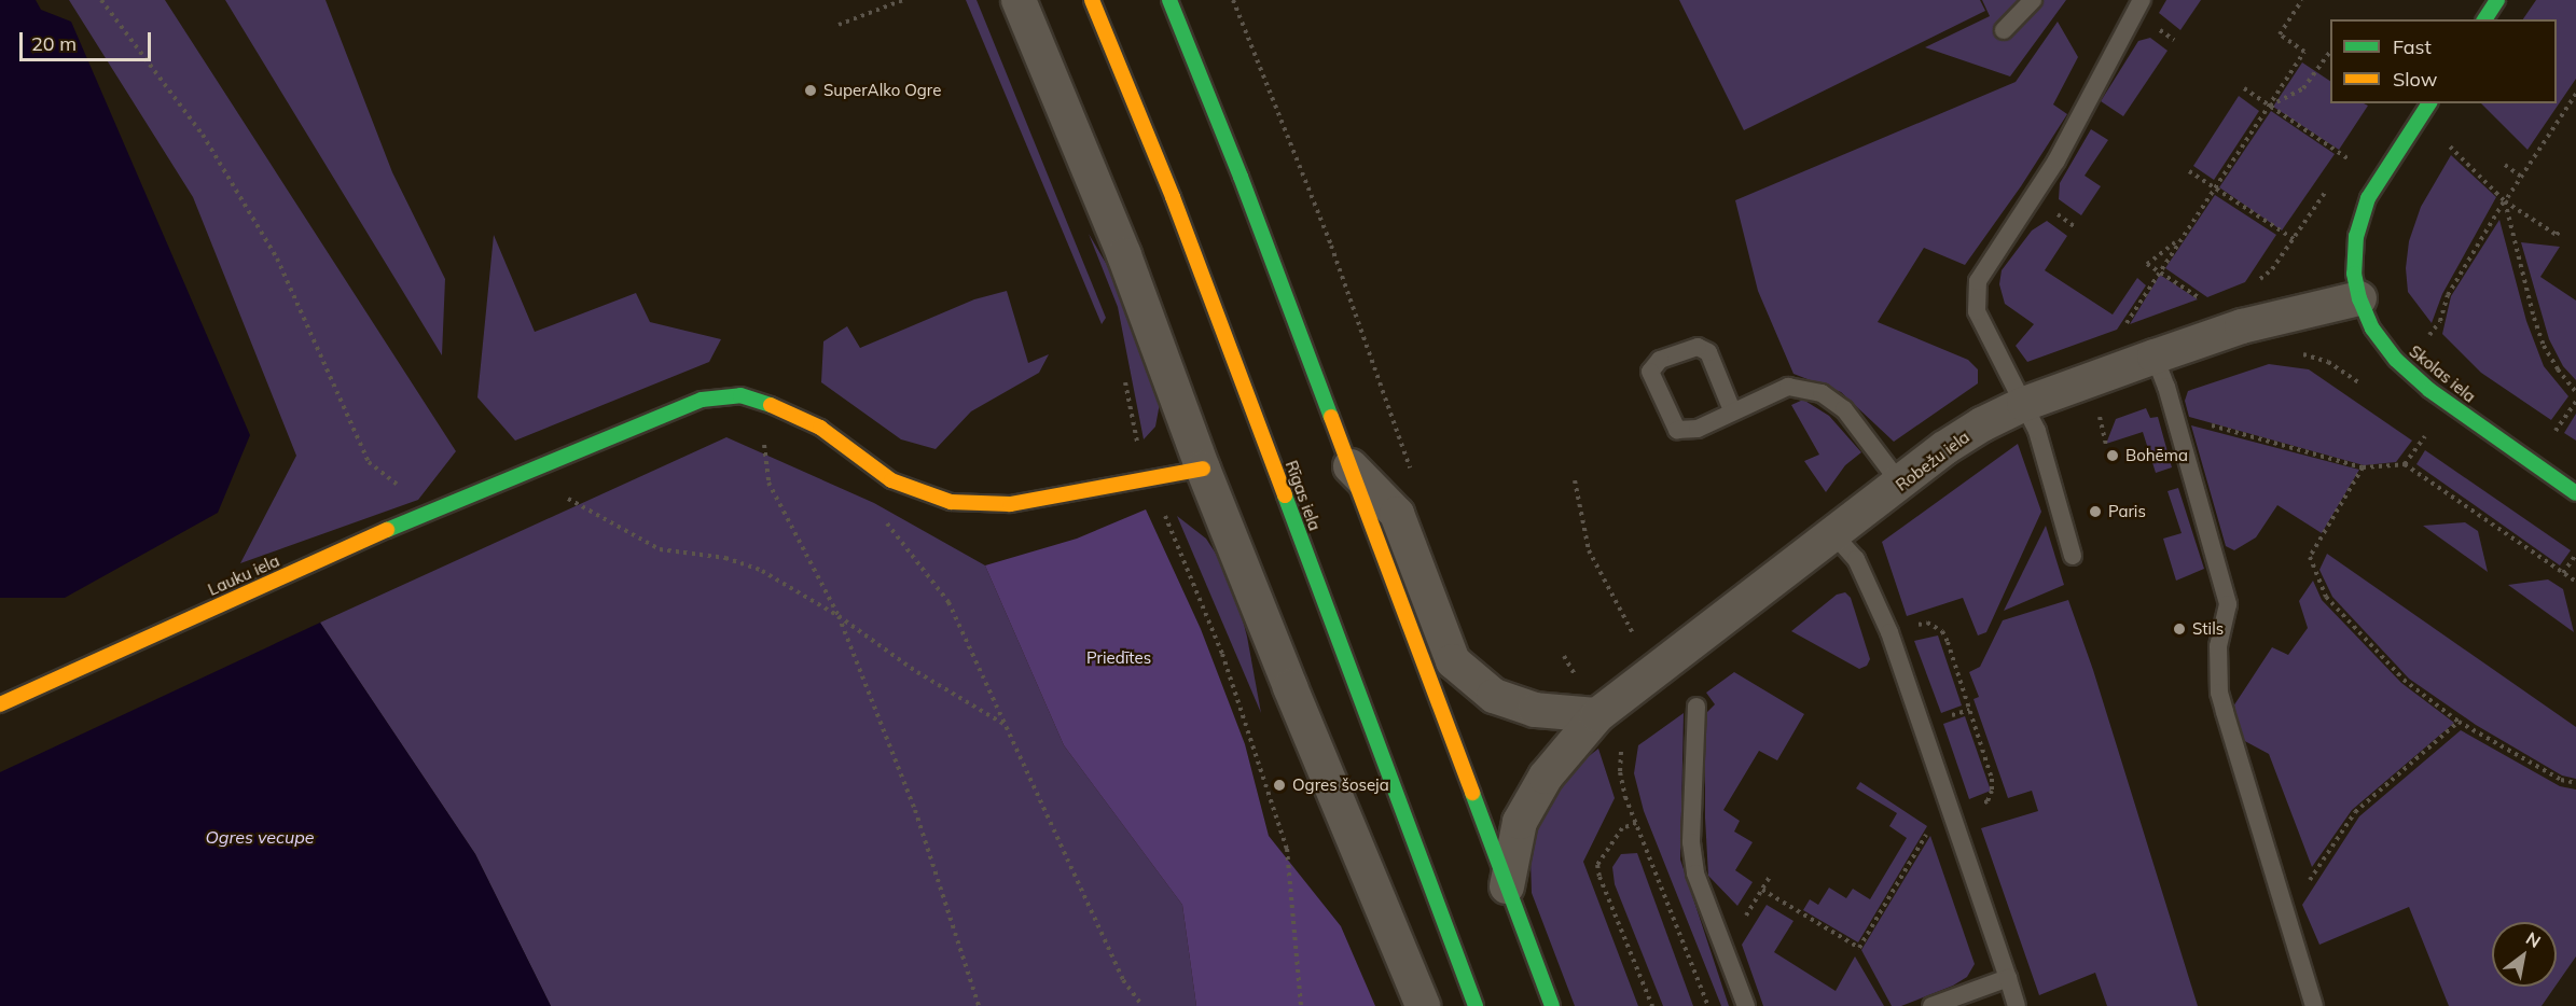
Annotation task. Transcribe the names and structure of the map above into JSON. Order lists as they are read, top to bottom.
{
  "streets": {
    "main road": ["Skolas iela", "Rīgas iela", "Lauku iela"],
    "street": ["Robežu iela"]
  },
  "crossings": [
    ["Skolas iela", "Robežu iela"]
  ],
  "water": ["Ogres vecupe"],
  "parks": ["Priedītes"],
  "places": [
    "SuperAlko Ogre",
    "Bohēma",
    "Paris",
    "Stils",
    "Ogres šoseja"
  ],
  "legend": ["Fast", "Slow"],
  "scale_bar": "20 m",
  "north": "top right"
}
